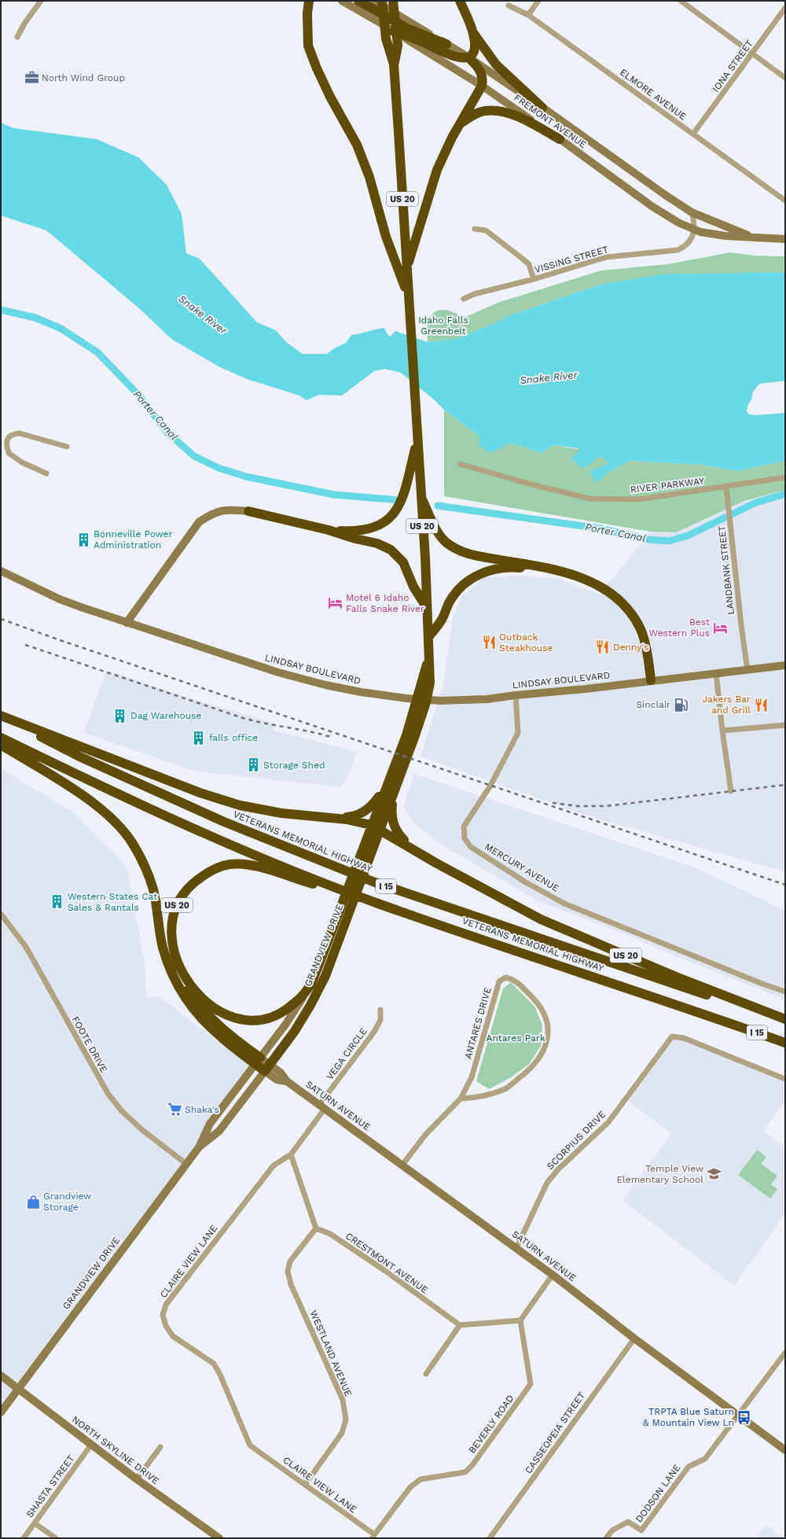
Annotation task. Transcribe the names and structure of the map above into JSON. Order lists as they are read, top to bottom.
{
  "streets": {
    "highway": [
      "US 20",
      "VETERANS MEMORIAL HIGHWAY",
      "I 15",
      "GRANDVIEW DRIVE"
    ],
    "street": [
      "IONA STREET",
      "ELMORE AVENUE",
      "FREMONT AVENUE",
      "VISSING STREET",
      "RIVER PARKWAY",
      "LANDBANK STREET",
      "LINDSAY BOULEVARD",
      "MERCURY AVENUE",
      "ANTARES DRIVE",
      "FOOTE DRIVE",
      "VEGA CIRCLE",
      "SATURN AVENUE",
      "SCORPIUS DRIVE",
      "CLAIRE VIEW LANE",
      "CRESTMONT AVENUE",
      "WESTLAND AVENUE",
      "BEVERLY ROAD",
      "CASSEOPEIA STREET",
      "NORTH SKYLINE DRIVE",
      "SHASTA STREET",
      "DODSON LANE"
    ]
  },
  "crossings": [
    ["IONA STREET", "ELMORE AVENUE"],
    ["FREMONT AVENUE", "VISSING STREET"],
    ["US 20", "VETERANS MEMORIAL HIGHWAY"],
    ["US 20", "GRANDVIEW DRIVE"],
    ["RIVER PARKWAY", "LANDBANK STREET"],
    ["LANDBANK STREET", "LINDSAY BOULEVARD"],
    ["LINDSAY BOULEVARD", "MERCURY AVENUE"],
    ["GRANDVIEW DRIVE", "FOOTE DRIVE"],
    ["GRANDVIEW DRIVE", "SATURN AVENUE"],
    ["GRANDVIEW DRIVE", "NORTH SKYLINE DRIVE"],
    ["ANTARES DRIVE", "SATURN AVENUE"],
    ["VEGA CIRCLE", "SATURN AVENUE"],
    ["VEGA CIRCLE", "CLAIRE VIEW LANE"],
    ["SATURN AVENUE", "SCORPIUS DRIVE"],
    ["SATURN AVENUE", "CLAIRE VIEW LANE"],
    ["SATURN AVENUE", "CASSEOPEIA STREET"],
    ["SATURN AVENUE", "DODSON LANE"],
    ["CLAIRE VIEW LANE", "WESTLAND AVENUE"],
    ["CLAIRE VIEW LANE", "BEVERLY ROAD"],
    ["CRESTMONT AVENUE", "WESTLAND AVENUE"],
    ["NORTH SKYLINE DRIVE", "SHASTA STREET"]
  ],
  "water": ["Snake River", "Porter Canal"],
  "parks": ["Idaho Falls Greenbelt", "Antares Park"],
  "places": {
    "office": ["North Wind Group"],
    "building": [
      "Bonneville Power Administration",
      "Dag Warehouse",
      "falls office",
      "Storage Shed",
      "Western States Cat Sales & Rantals"
    ],
    "hotel": ["Motel 6 Idaho Falls Snake River", "Best Western Plus"],
    "restaurant": ["Outback Steakhouse", "Denny's", "Jakers Bar and Grill"],
    "fuel station": ["Sinclair"],
    "supermarket": ["Shaka's"],
    "school or university": ["Temple View Elementary School"],
    "shop": ["Grandview Storage"],
    "bus stop": ["TRPTA Blue Saturn & Mountain View Ln"]
  }
}
